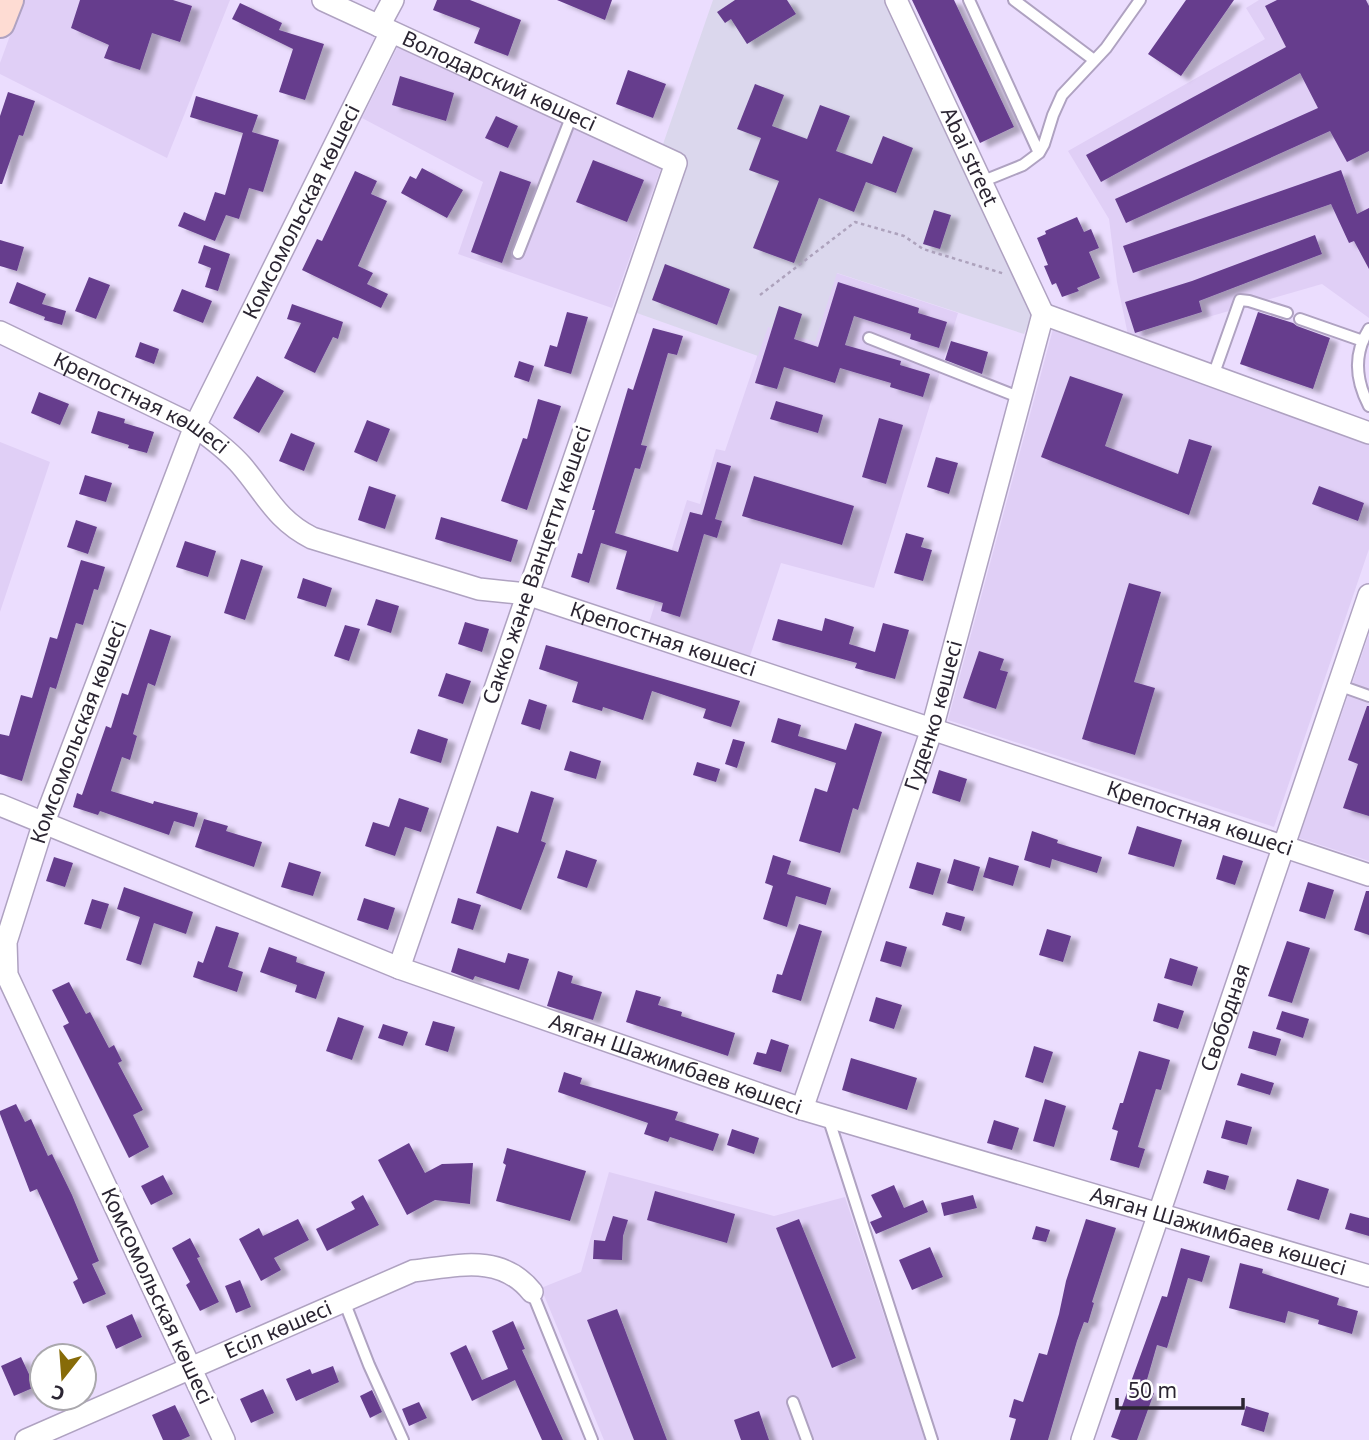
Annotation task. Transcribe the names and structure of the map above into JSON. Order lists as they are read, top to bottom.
{
  "streets": {
    "street": [
      "Володарский көшесі",
      "Abai street",
      "Комсомольская көшесі",
      "Крепостная көшесі",
      "Сакко және Ванцетти көшесі",
      "Гуденко көшесі",
      "Свободная",
      "Аяган Шажимбаев көшесі",
      "Есіл көшесі"
    ]
  },
  "crossings": [
    ["Володарский көшесі", "Комсомольская көшесі"],
    ["Володарский көшесі", "Сакко және Ванцетти көшесі"],
    ["Abai street", "Гуденко көшесі"],
    ["Комсомольская көшесі", "Крепостная көшесі"],
    ["Комсомольская көшесі", "Аяган Шажимбаев көшесі"],
    ["Комсомольская көшесі", "Есіл көшесі"],
    ["Крепостная көшесі", "Сакко және Ванцетти көшесі"],
    ["Крепостная көшесі", "Гуденко көшесі"],
    ["Крепостная көшесі", "Свободная"],
    ["Сакко және Ванцетти көшесі", "Аяган Шажимбаев көшесі"],
    ["Гуденко көшесі", "Аяган Шажимбаев көшесі"],
    ["Свободная", "Аяган Шажимбаев көшесі"]
  ],
  "scale_bar": "50 m",
  "north": "bottom"
}
